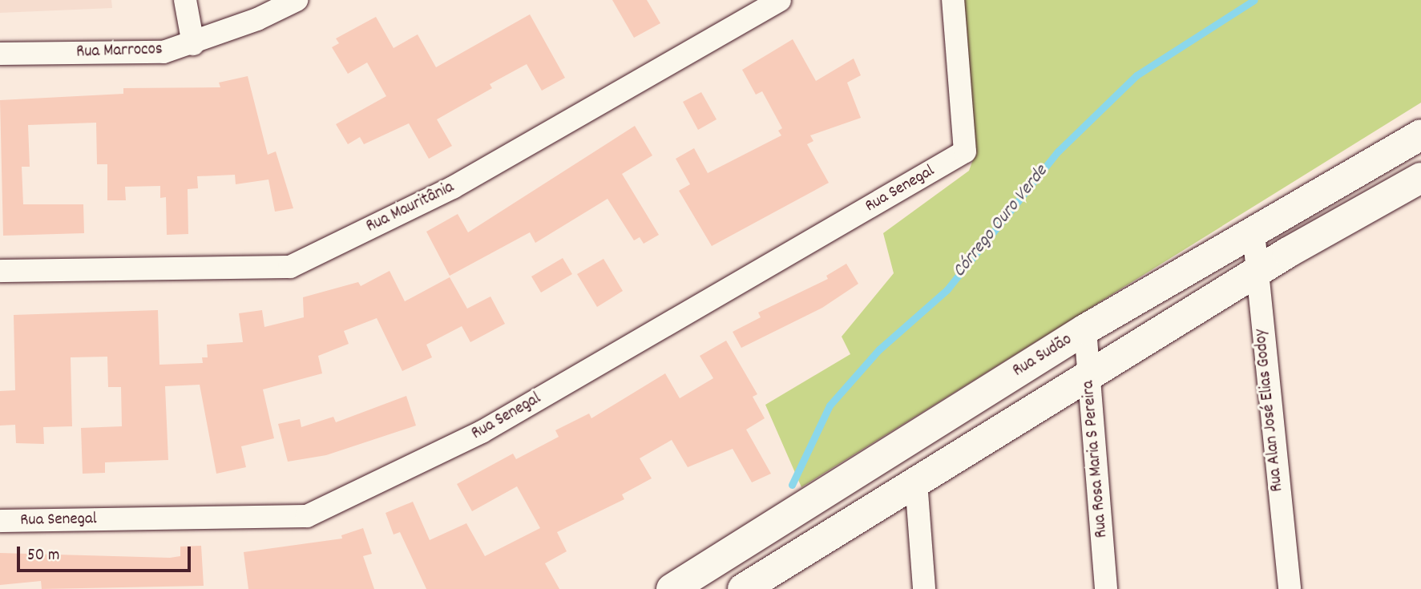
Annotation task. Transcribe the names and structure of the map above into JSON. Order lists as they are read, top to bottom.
{
  "streets": {
    "street": [
      "Rua Marrocos",
      "Rua Senegal",
      "Rua Mauritânia",
      "Rua Sudão",
      "Rua Alan José Elias Godoy",
      "Rua Rosa Maria S Pereira"
    ]
  },
  "crossings": [
    ["Rua Sudão", "Rua Alan José Elias Godoy"],
    ["Rua Sudão", "Rua Rosa Maria S Pereira"]
  ],
  "water": ["Córrego Ouro Verde"],
  "scale_bar": "50 m"
}
